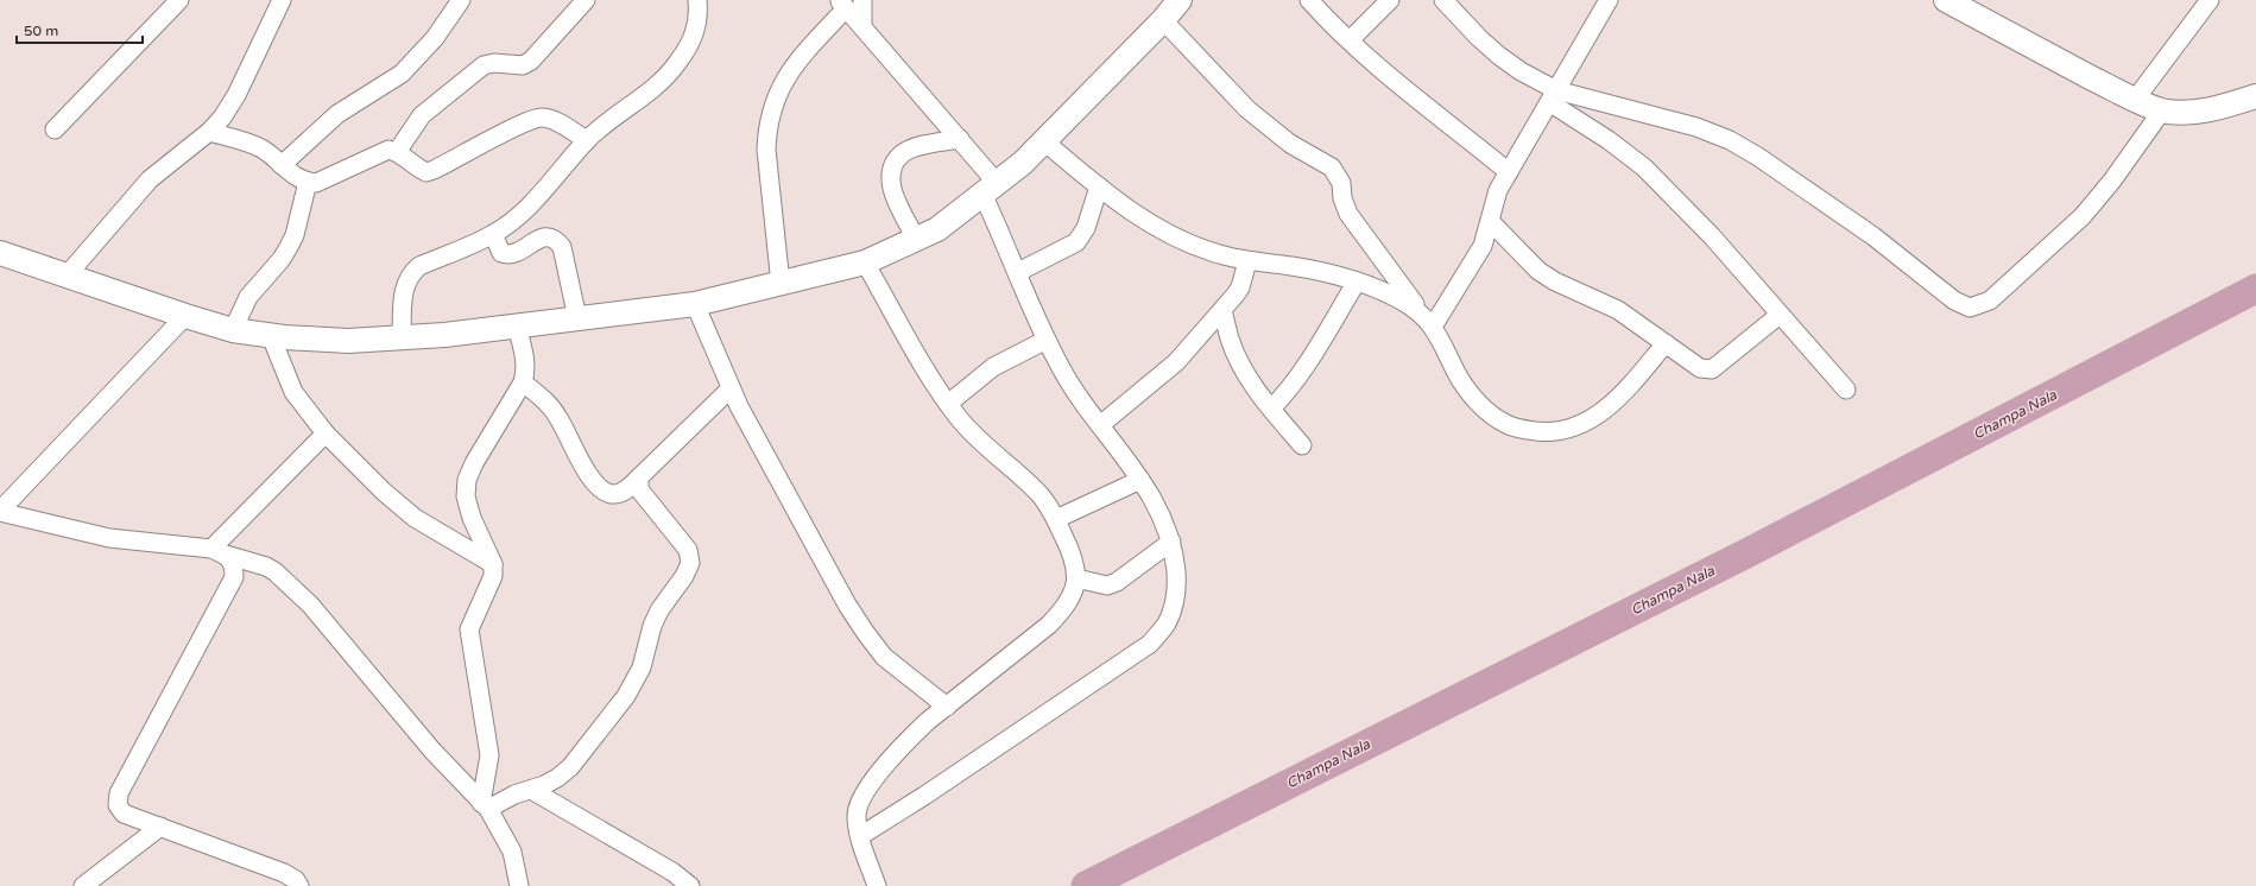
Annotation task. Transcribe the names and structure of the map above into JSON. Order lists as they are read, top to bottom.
{
  "water": ["Champa Nala"],
  "scale_bar": "50 m"
}
